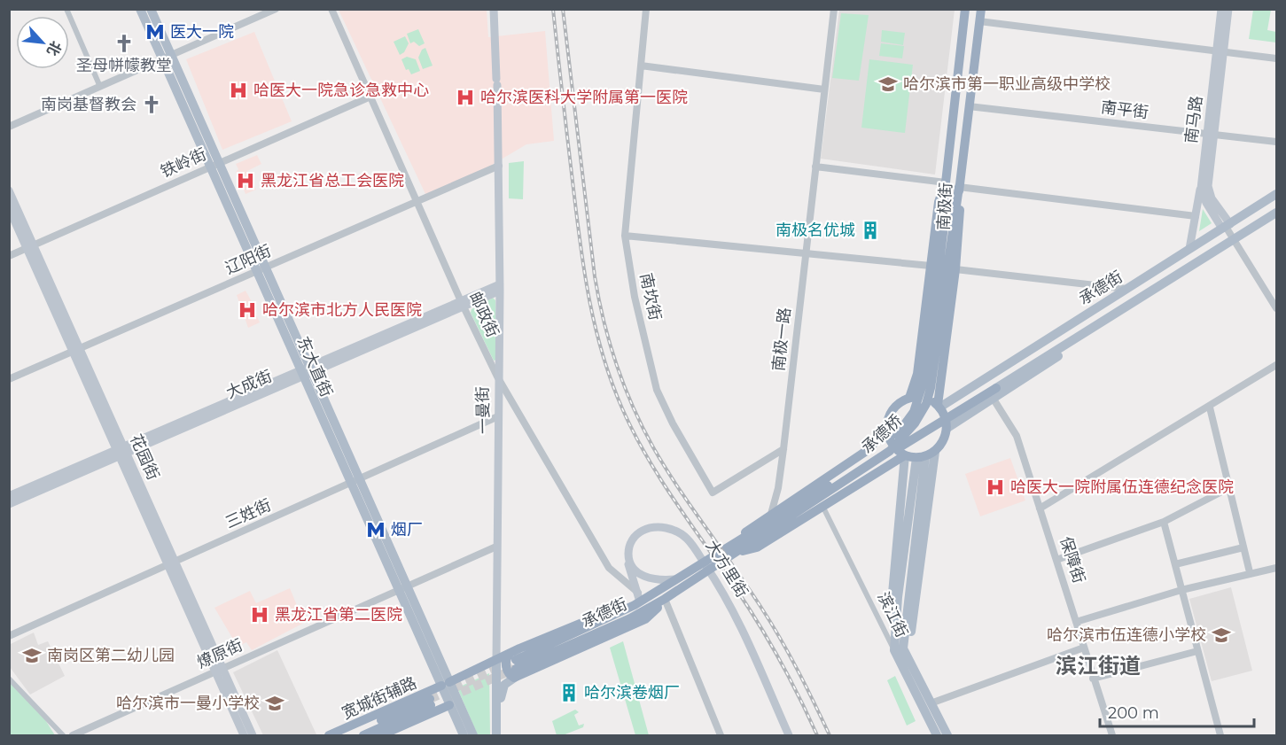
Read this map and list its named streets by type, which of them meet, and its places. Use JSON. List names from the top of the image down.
{
  "streets": {
    "highway": [
      "南极街",
      "承德街",
      "承德桥",
      "宽城街辅路"
    ],
    "main road": [
      "南马路",
      "东大直街",
      "大成街",
      "一曼街",
      "花园街",
      "大方里街",
      "滨江街"
    ],
    "street": [
      "南平街",
      "铁岭街",
      "辽阳街",
      "南坎街",
      "邮政街",
      "南极一路",
      "三姓街",
      "保障街",
      "燎原街"
    ]
  },
  "crossings": [
    ["南平街", "南马路"],
    ["南平街", "南极街"],
    ["南马路", "承德街"],
    ["铁岭街", "邮政街"],
    ["铁岭街", "东大直街"],
    ["铁岭街", "花园街"],
    ["南极街", "承德街"],
    ["辽阳街", "邮政街"],
    ["辽阳街", "东大直街"],
    ["辽阳街", "一曼街"],
    ["辽阳街", "花园街"],
    ["承德街", "承德桥"],
    ["承德街", "大方里街"],
    ["承德街", "宽城街辅路"],
    ["南坎街", "南极一路"],
    ["邮政街", "大成街"],
    ["邮政街", "一曼街"],
    ["邮政街", "大方里街"],
    ["东大直街", "大成街"],
    ["东大直街", "三姓街"],
    ["东大直街", "燎原街"],
    ["东大直街", "宽城街辅路"],
    ["大成街", "一曼街"],
    ["大成街", "花园街"],
    ["一曼街", "三姓街"],
    ["一曼街", "燎原街"],
    ["一曼街", "宽城街辅路"],
    ["花园街", "三姓街"],
    ["花园街", "燎原街"]
  ],
  "districts": ["滨江街道"],
  "places": {
    "metro station": ["医大一院", "烟厂"],
    "church": ["圣母帡幪教堂", "南岗基督教会"],
    "school or university": [
      "哈尔滨市第一职业高级中学校",
      "哈尔滨市伍连德小学校",
      "南岗区第二幼儿园",
      "哈尔滨市一曼小学校"
    ],
    "hospital": [
      "哈医大一院急诊急救中心",
      "哈尔滨医科大学附属第一医院",
      "黑龙江省总工会医院",
      "哈尔滨市北方人民医院",
      "哈医大一院附属伍连德纪念医院",
      "黑龙江省第二医院"
    ],
    "building": ["南极名优城", "哈尔滨卷烟厂"]
  },
  "scale_bar": "200 m",
  "north": "bottom right"
}
